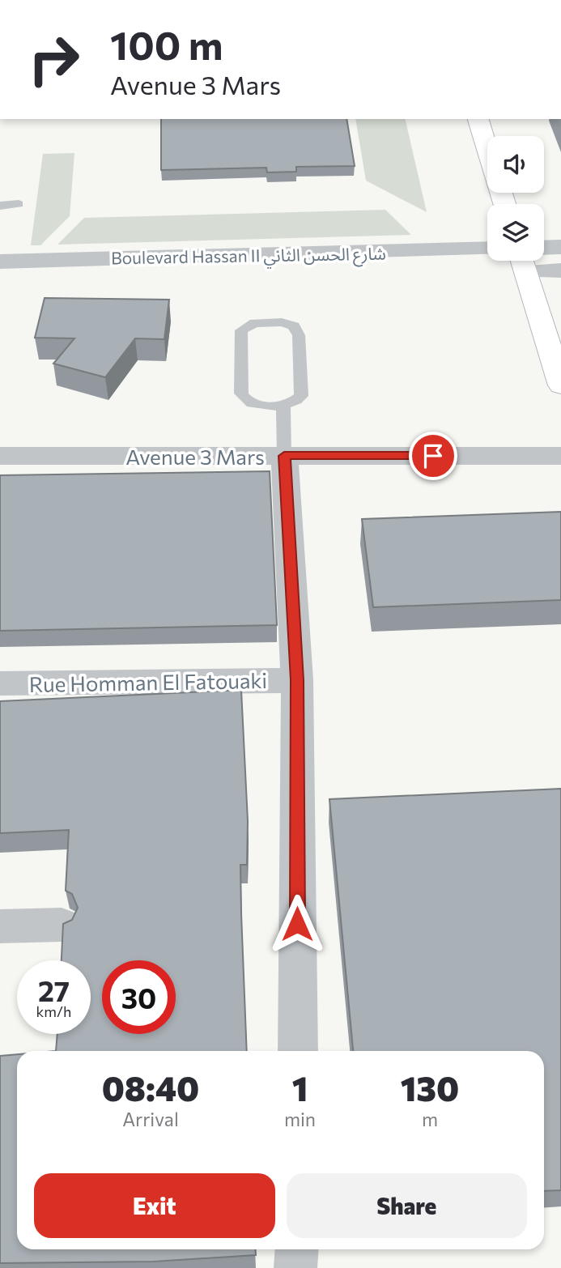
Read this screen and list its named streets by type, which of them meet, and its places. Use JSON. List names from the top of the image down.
{
  "streets": {
    "street": ["Boulevard Hassan II شارع الحسن الثاني", "Avenue 3 Mars", "Rue Homman El Fatouaki"]
  },
  "page": {
    "turn": ["100 m", "Avenue 3 Mars"],
    "speed": "27 km/h",
    "limit": "30",
    "eta": [
      "08:40",
      "Arrival",
      "1",
      "min",
      "130",
      "m"
    ],
    "buttons": ["Exit", "Share"]
  }
}
